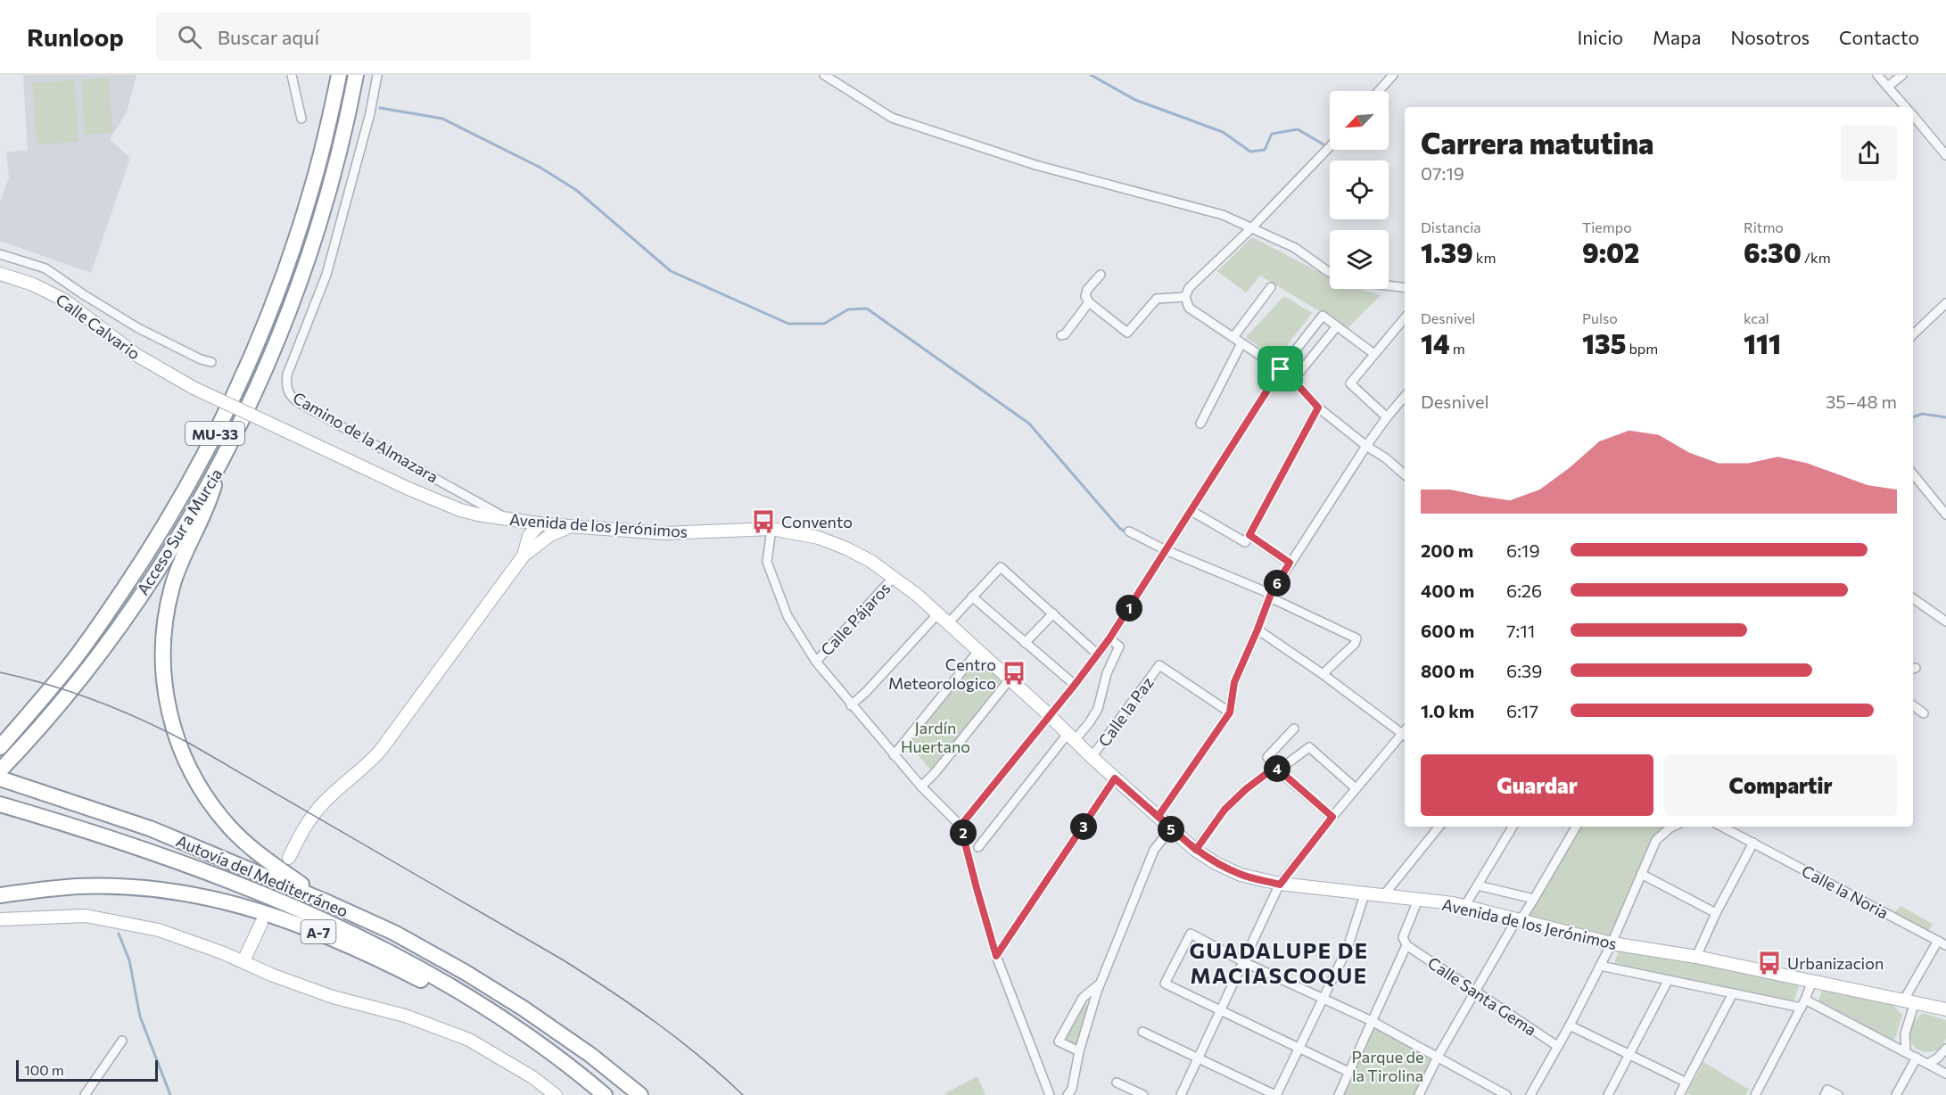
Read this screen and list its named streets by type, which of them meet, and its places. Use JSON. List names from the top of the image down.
{
  "streets": {
    "highway": [
      "MU-33",
      "Acceso Sur a Murcia",
      "Autovía del Mediterráneo",
      "A-7"
    ],
    "main road": ["Calle Calvario", "Avenida de los Jerónimos"],
    "street": [
      "Camino de la Almazara",
      "Calle Pájaros",
      "Calle la Paz",
      "Calle la Noria",
      "Calle Santa Gema"
    ]
  },
  "crossings": [
    ["Calle Calvario", "Avenida de los Jerónimos"],
    ["Camino de la Almazara", "Avenida de los Jerónimos"],
    ["Avenida de los Jerónimos", "Calle Pájaros"],
    ["Avenida de los Jerónimos", "Calle la Paz"]
  ],
  "districts": ["GUADALUPE DE MACIASCOQUE"],
  "parks": ["Jardín Huertano", "Parque de la Tirolina"],
  "places": {
    "bus stop": ["Convento", "Centro Meteorologico", "Urbanizacion"]
  },
  "scale_bar": "100 m",
  "north": "bottom left",
  "page": {
    "header": "Runloop",
    "search": "Buscar aquí",
    "nav": [
      "Inicio",
      "Mapa",
      "Nosotros",
      "Contacto"
    ],
    "heading": ["Carrera matutina", "07:19"],
    "stats": [
      ["Distancia", "1.39 km"],
      ["Tiempo", "9:02"],
      ["Ritmo", "6:30 /km"],
      ["Desnivel", "14 m"],
      ["Pulso", "135 bpm"],
      ["kcal", "111"]
    ],
    "chart": ["Desnivel", "35–48 m"],
    "list": [
      {
        "name": "200 m",
        "note": "6:19"
      },
      {
        "name": "400 m",
        "note": "6:26"
      },
      {
        "name": "600 m",
        "note": "7:11"
      },
      {
        "name": "800 m",
        "note": "6:39"
      },
      {
        "name": "1.0 km",
        "note": "6:17"
      }
    ],
    "pins": [
      "6",
      "1",
      "4",
      "3",
      "5",
      "2"
    ],
    "buttons": ["Guardar", "Compartir"],
    "scale": "100 m"
  }
}
